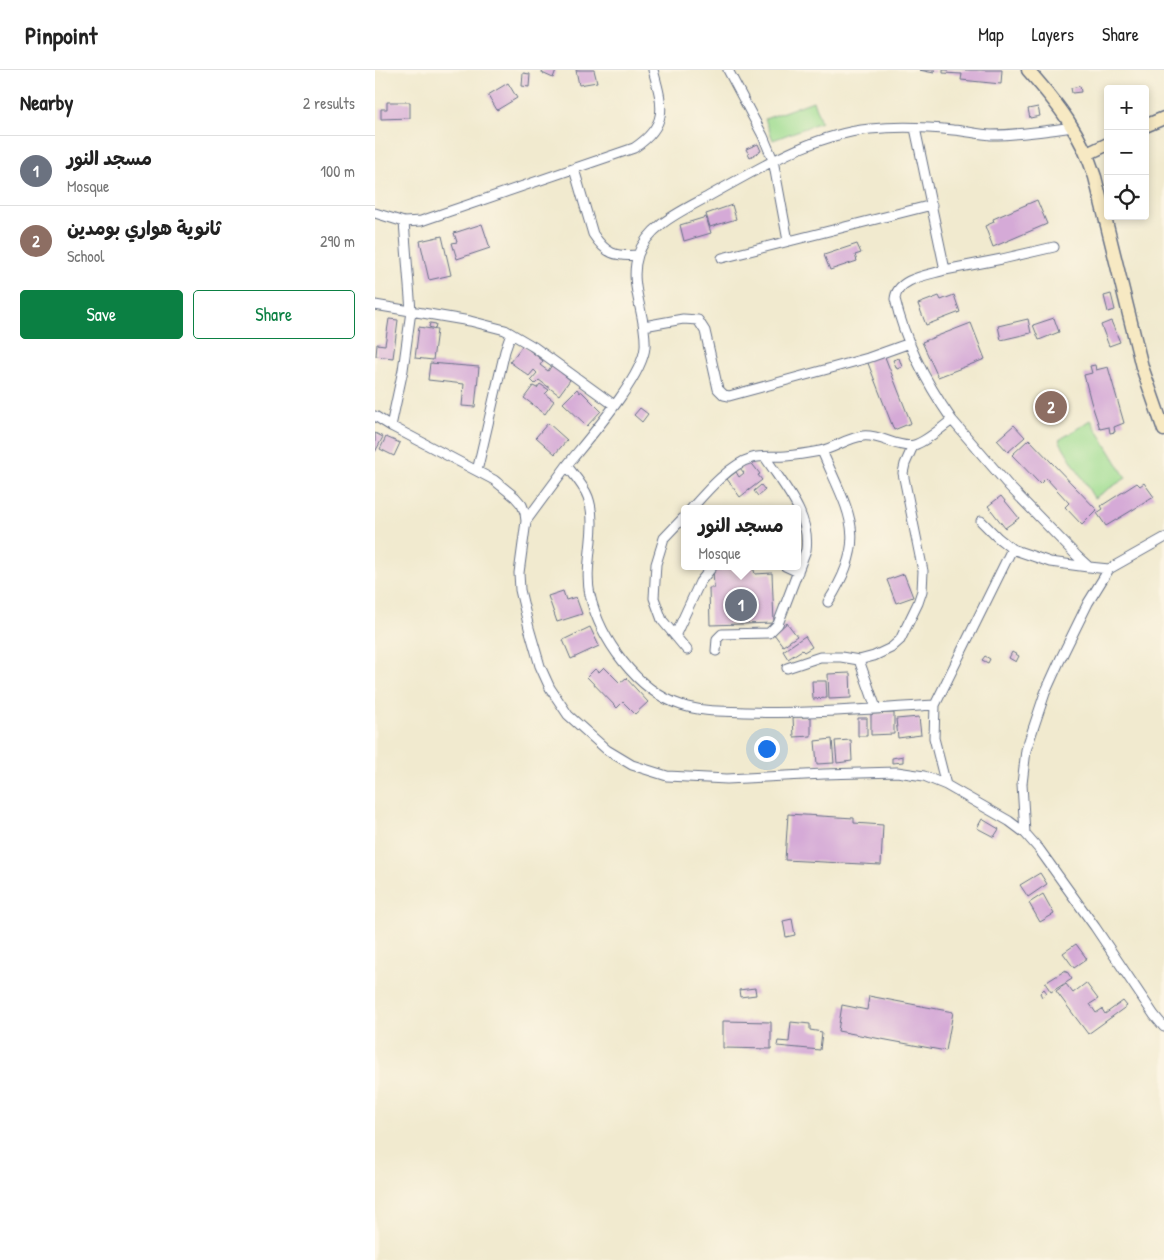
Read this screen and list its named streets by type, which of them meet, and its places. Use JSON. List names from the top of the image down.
{
  "page": {
    "header": "Pinpoint",
    "nav": ["Map", "Layers", "Share"],
    "heading": ["Nearby", "2 results"],
    "map_buttons": ["+", "−"],
    "list": [
      {
        "mark": "1",
        "name": "مسجد النور",
        "note": "Mosque",
        "value": "100 m"
      },
      {
        "mark": "2",
        "name": "ثانوية هواري بومدين",
        "note": "School",
        "value": "290 m"
      }
    ],
    "buttons": ["Save", "Share"],
    "pins": ["2", "1"],
    "popup": ["مسجد النور", "Mosque"]
  }
}
